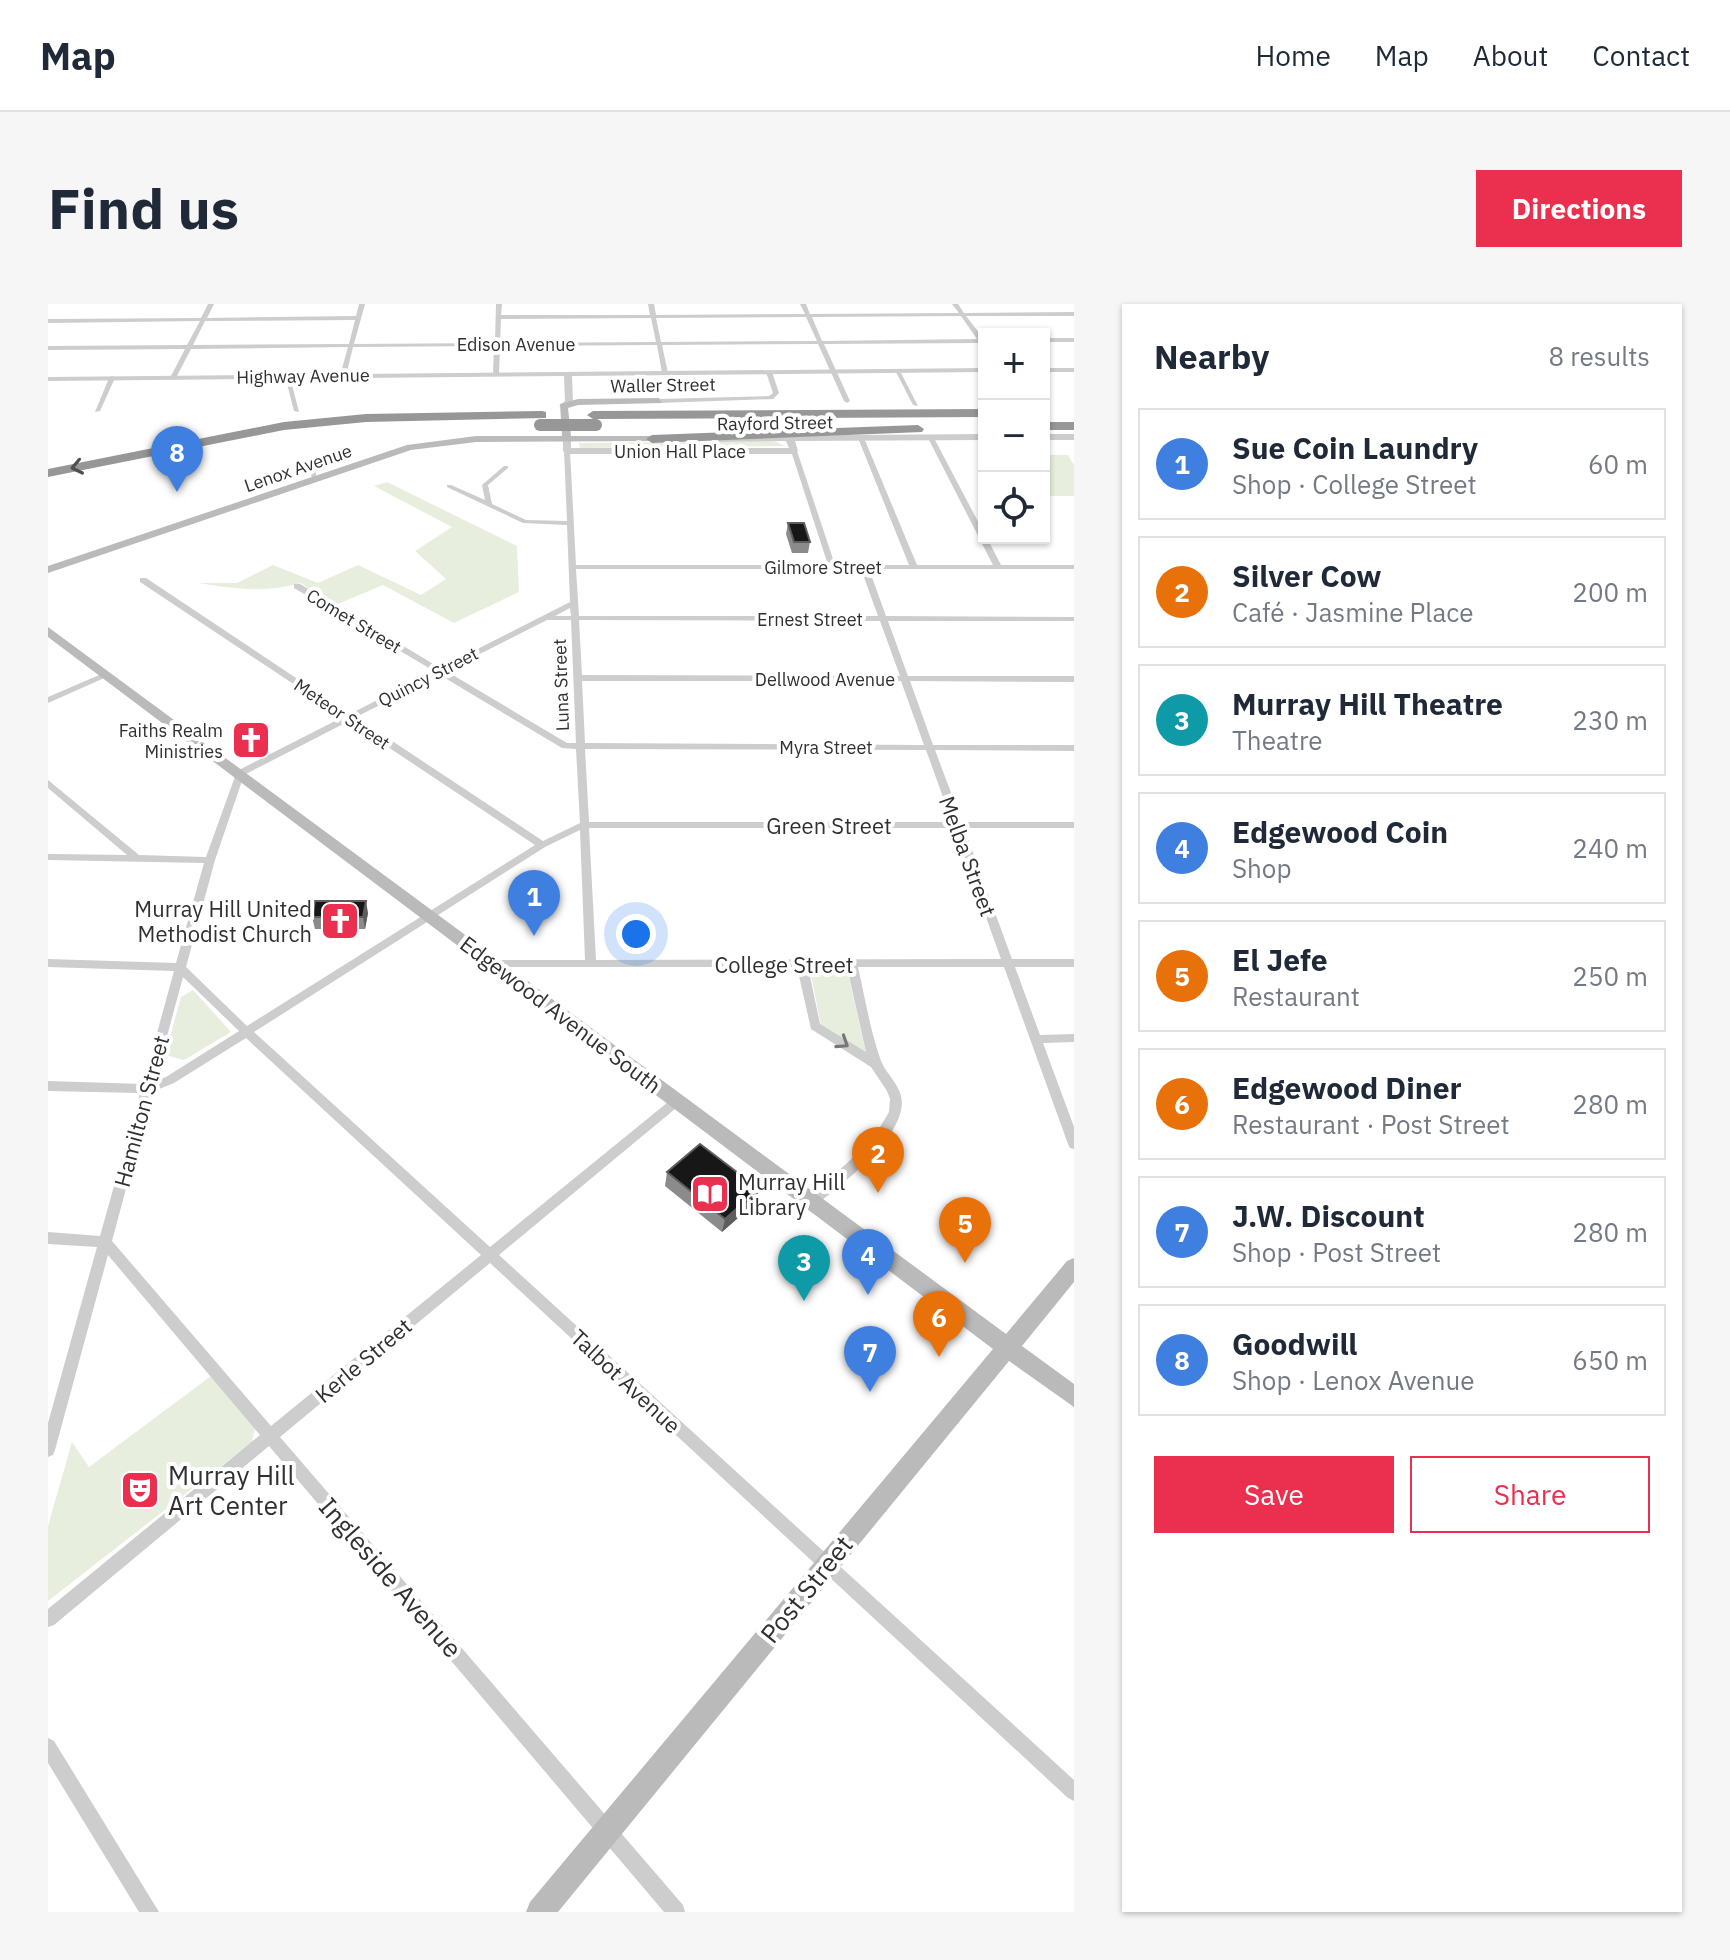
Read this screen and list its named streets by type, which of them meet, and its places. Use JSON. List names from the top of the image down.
{
  "streets": {
    "main road": [
      "Waller Street",
      "Rayford Street",
      "Lenox Avenue",
      "Luna Street",
      "Edgewood Avenue South",
      "Post Street"
    ],
    "street": [
      "Edison Avenue",
      "Highway Avenue",
      "Union Hall Place",
      "Gilmore Street",
      "Ernest Street",
      "Comet Street",
      "Quincy Street",
      "Dellwood Avenue",
      "Meteor Street",
      "Myra Street",
      "Green Street",
      "Melba Street",
      "College Street",
      "Hamilton Street",
      "Kerle Street",
      "Talbot Avenue",
      "Ingleside Avenue"
    ]
  },
  "crossings": [
    ["Highway Avenue", "Luna Street"],
    ["Waller Street", "Luna Street"],
    ["Rayford Street", "Union Hall Place"],
    ["Rayford Street", "Lenox Avenue"],
    ["Rayford Street", "Luna Street"],
    ["Union Hall Place", "Lenox Avenue"],
    ["Union Hall Place", "Luna Street"],
    ["Lenox Avenue", "Luna Street"],
    ["Gilmore Street", "Luna Street"],
    ["Gilmore Street", "Melba Street"],
    ["Ernest Street", "Quincy Street"],
    ["Ernest Street", "Luna Street"],
    ["Ernest Street", "Melba Street"],
    ["Comet Street", "Quincy Street"],
    ["Comet Street", "Luna Street"],
    ["Comet Street", "Myra Street"],
    ["Quincy Street", "Luna Street"],
    ["Quincy Street", "Meteor Street"],
    ["Quincy Street", "Edgewood Avenue South"],
    ["Quincy Street", "Hamilton Street"],
    ["Dellwood Avenue", "Luna Street"],
    ["Dellwood Avenue", "Melba Street"],
    ["Luna Street", "Myra Street"],
    ["Luna Street", "Green Street"],
    ["Luna Street", "College Street"],
    ["Myra Street", "Melba Street"],
    ["Green Street", "Melba Street"],
    ["Melba Street", "College Street"],
    ["College Street", "Edgewood Avenue South"],
    ["Edgewood Avenue South", "Hamilton Street"],
    ["Edgewood Avenue South", "Kerle Street"],
    ["Edgewood Avenue South", "Post Street"],
    ["Hamilton Street", "Talbot Avenue"],
    ["Hamilton Street", "Ingleside Avenue"],
    ["Kerle Street", "Talbot Avenue"],
    ["Kerle Street", "Ingleside Avenue"],
    ["Talbot Avenue", "Post Street"],
    ["Ingleside Avenue", "Post Street"]
  ],
  "places": {
    "church": ["Faiths Realm Ministries", "Murray Hill United Methodist Church"],
    "library": ["Murray Hill Library"],
    "theatre": ["Murray Hill Art Center"]
  },
  "page": {
    "header": "Map",
    "nav": [
      "Home",
      "Map",
      "About",
      "Contact"
    ],
    "buttons": [
      "Directions",
      ["Save", "Share"]
    ],
    "title": "Find us",
    "heading": ["Nearby", "8 results"],
    "map_buttons": ["+", "−"],
    "list": [
      {
        "mark": "1",
        "name": "Sue Coin Laundry",
        "note": "Shop · College Street",
        "value": "60 m"
      },
      {
        "mark": "2",
        "name": "Silver Cow",
        "note": "Café · Jasmine Place",
        "value": "200 m"
      },
      {
        "mark": "3",
        "name": "Murray Hill Theatre",
        "note": "Theatre",
        "value": "230 m"
      },
      {
        "mark": "4",
        "name": "Edgewood Coin",
        "note": "Shop",
        "value": "240 m"
      },
      {
        "mark": "5",
        "name": "El Jefe",
        "note": "Restaurant",
        "value": "250 m"
      },
      {
        "mark": "6",
        "name": "Edgewood Diner",
        "note": "Restaurant · Post Street",
        "value": "280 m"
      },
      {
        "mark": "7",
        "name": "J.W. Discount",
        "note": "Shop · Post Street",
        "value": "280 m"
      },
      {
        "mark": "8",
        "name": "Goodwill",
        "note": "Shop · Lenox Avenue",
        "value": "650 m"
      }
    ],
    "pins": [
      "8",
      "1",
      "2",
      "5",
      "4",
      "3",
      "6",
      "7"
    ]
  }
}
